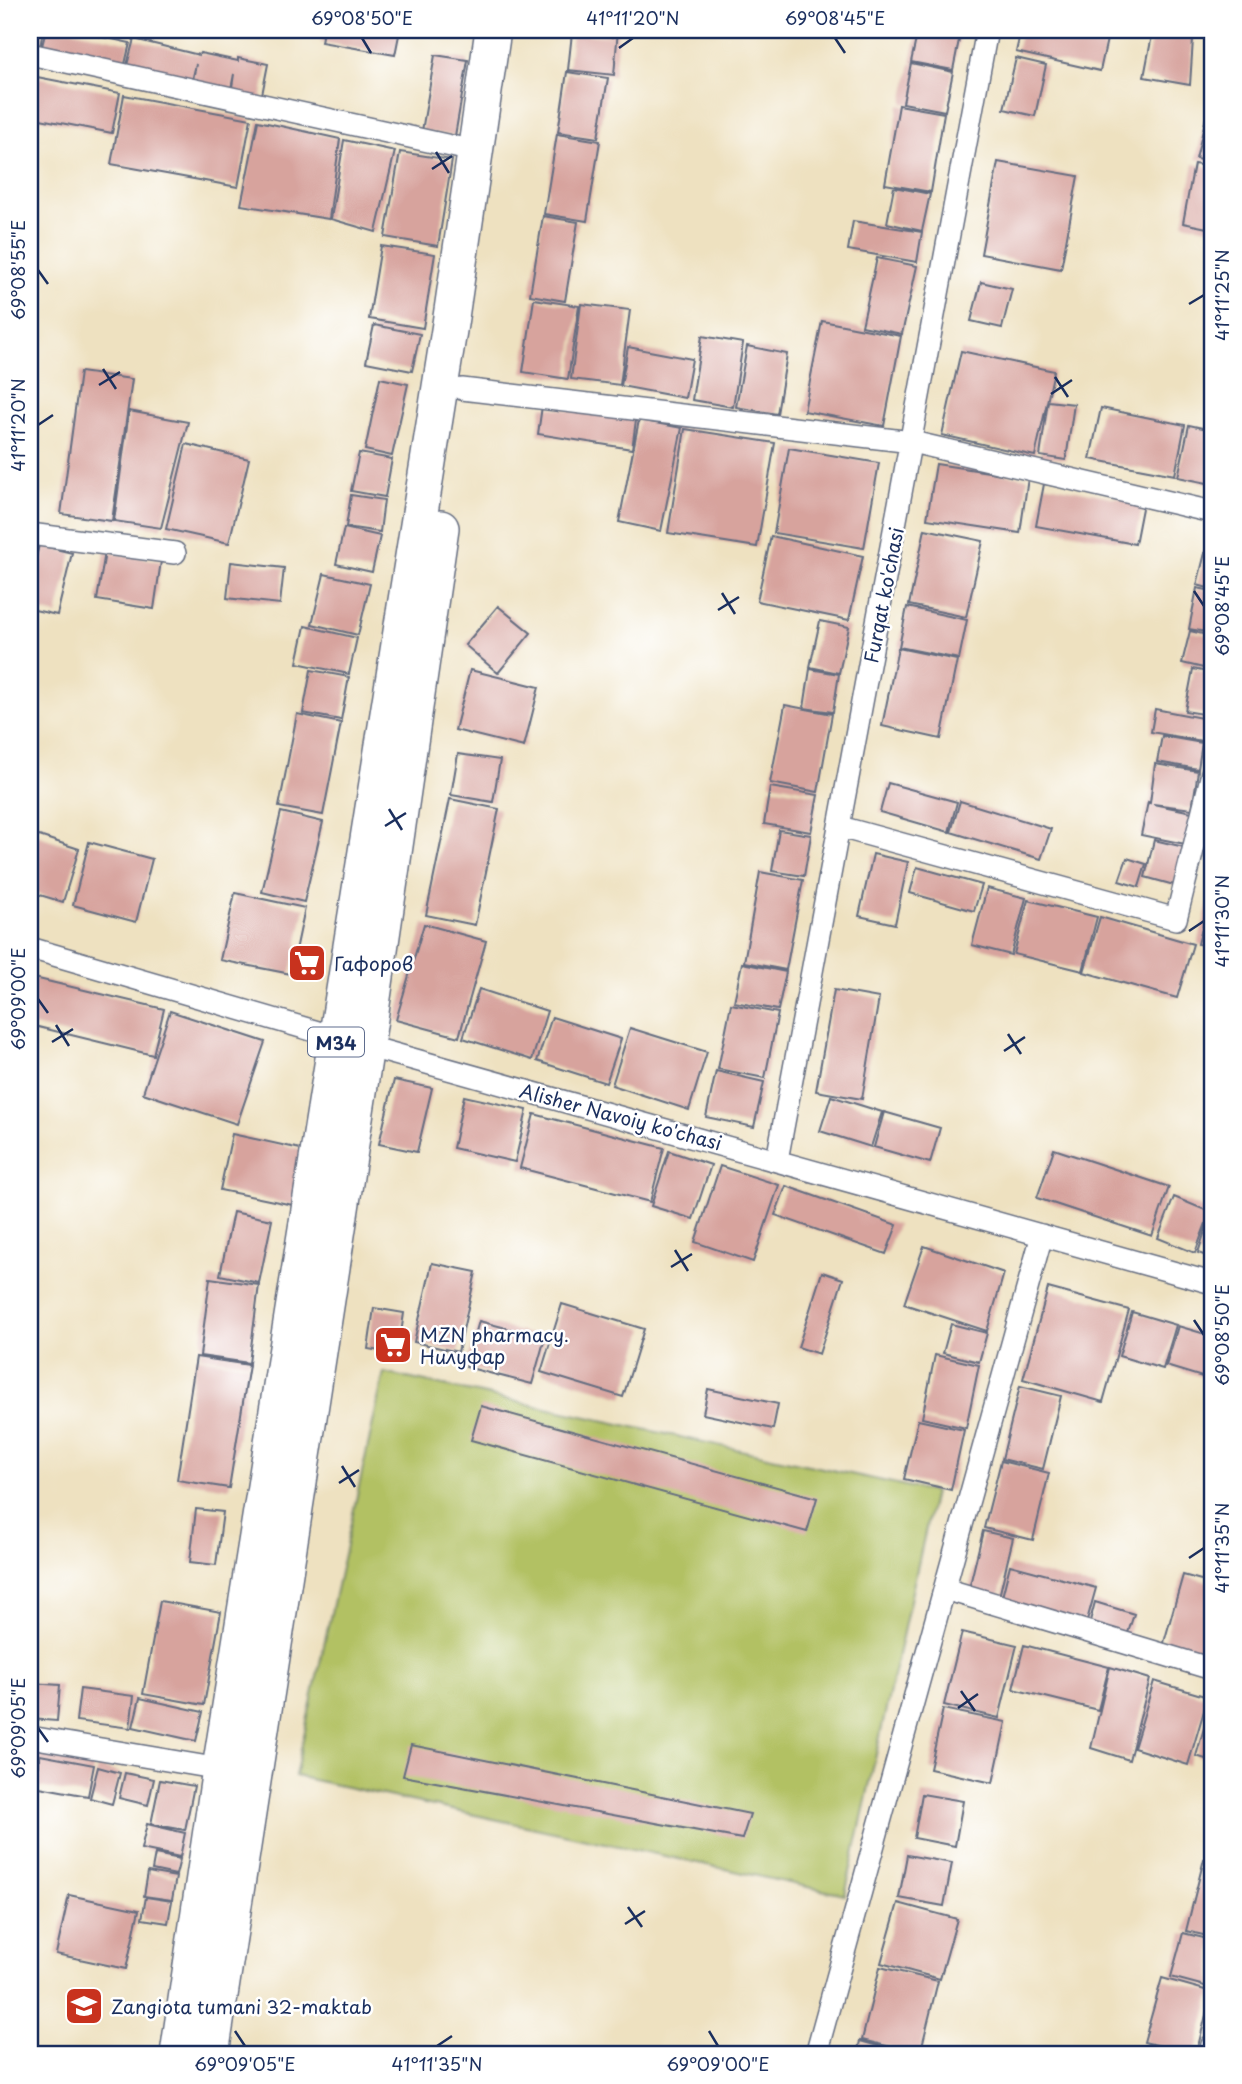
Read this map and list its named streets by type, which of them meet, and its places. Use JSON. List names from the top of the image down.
{
  "streets": {
    "main road": ["M34"],
    "street": ["Furqat ko'chasi", "Alisher Navoiy ko'chasi"]
  },
  "crossings": [
    ["Furqat ko'chasi", "Alisher Navoiy ko'chasi"],
    ["M34", "Alisher Navoiy ko'chasi"]
  ],
  "places": {
    "supermarket": ["Гафоров", "MZN pharmacy. Нилуфар"],
    "school or university": ["Zangiota tumani 32-maktab"]
  },
  "coordinates": [
    "69°08'50\"E",
    "41°11'20\"N",
    "69°08'45\"E",
    "69°08'55\"E",
    "41°11'25\"N",
    "41°11'30\"N",
    "69°09'00\"E",
    "41°11'35\"N",
    "69°09'05\"E"
  ]
}
